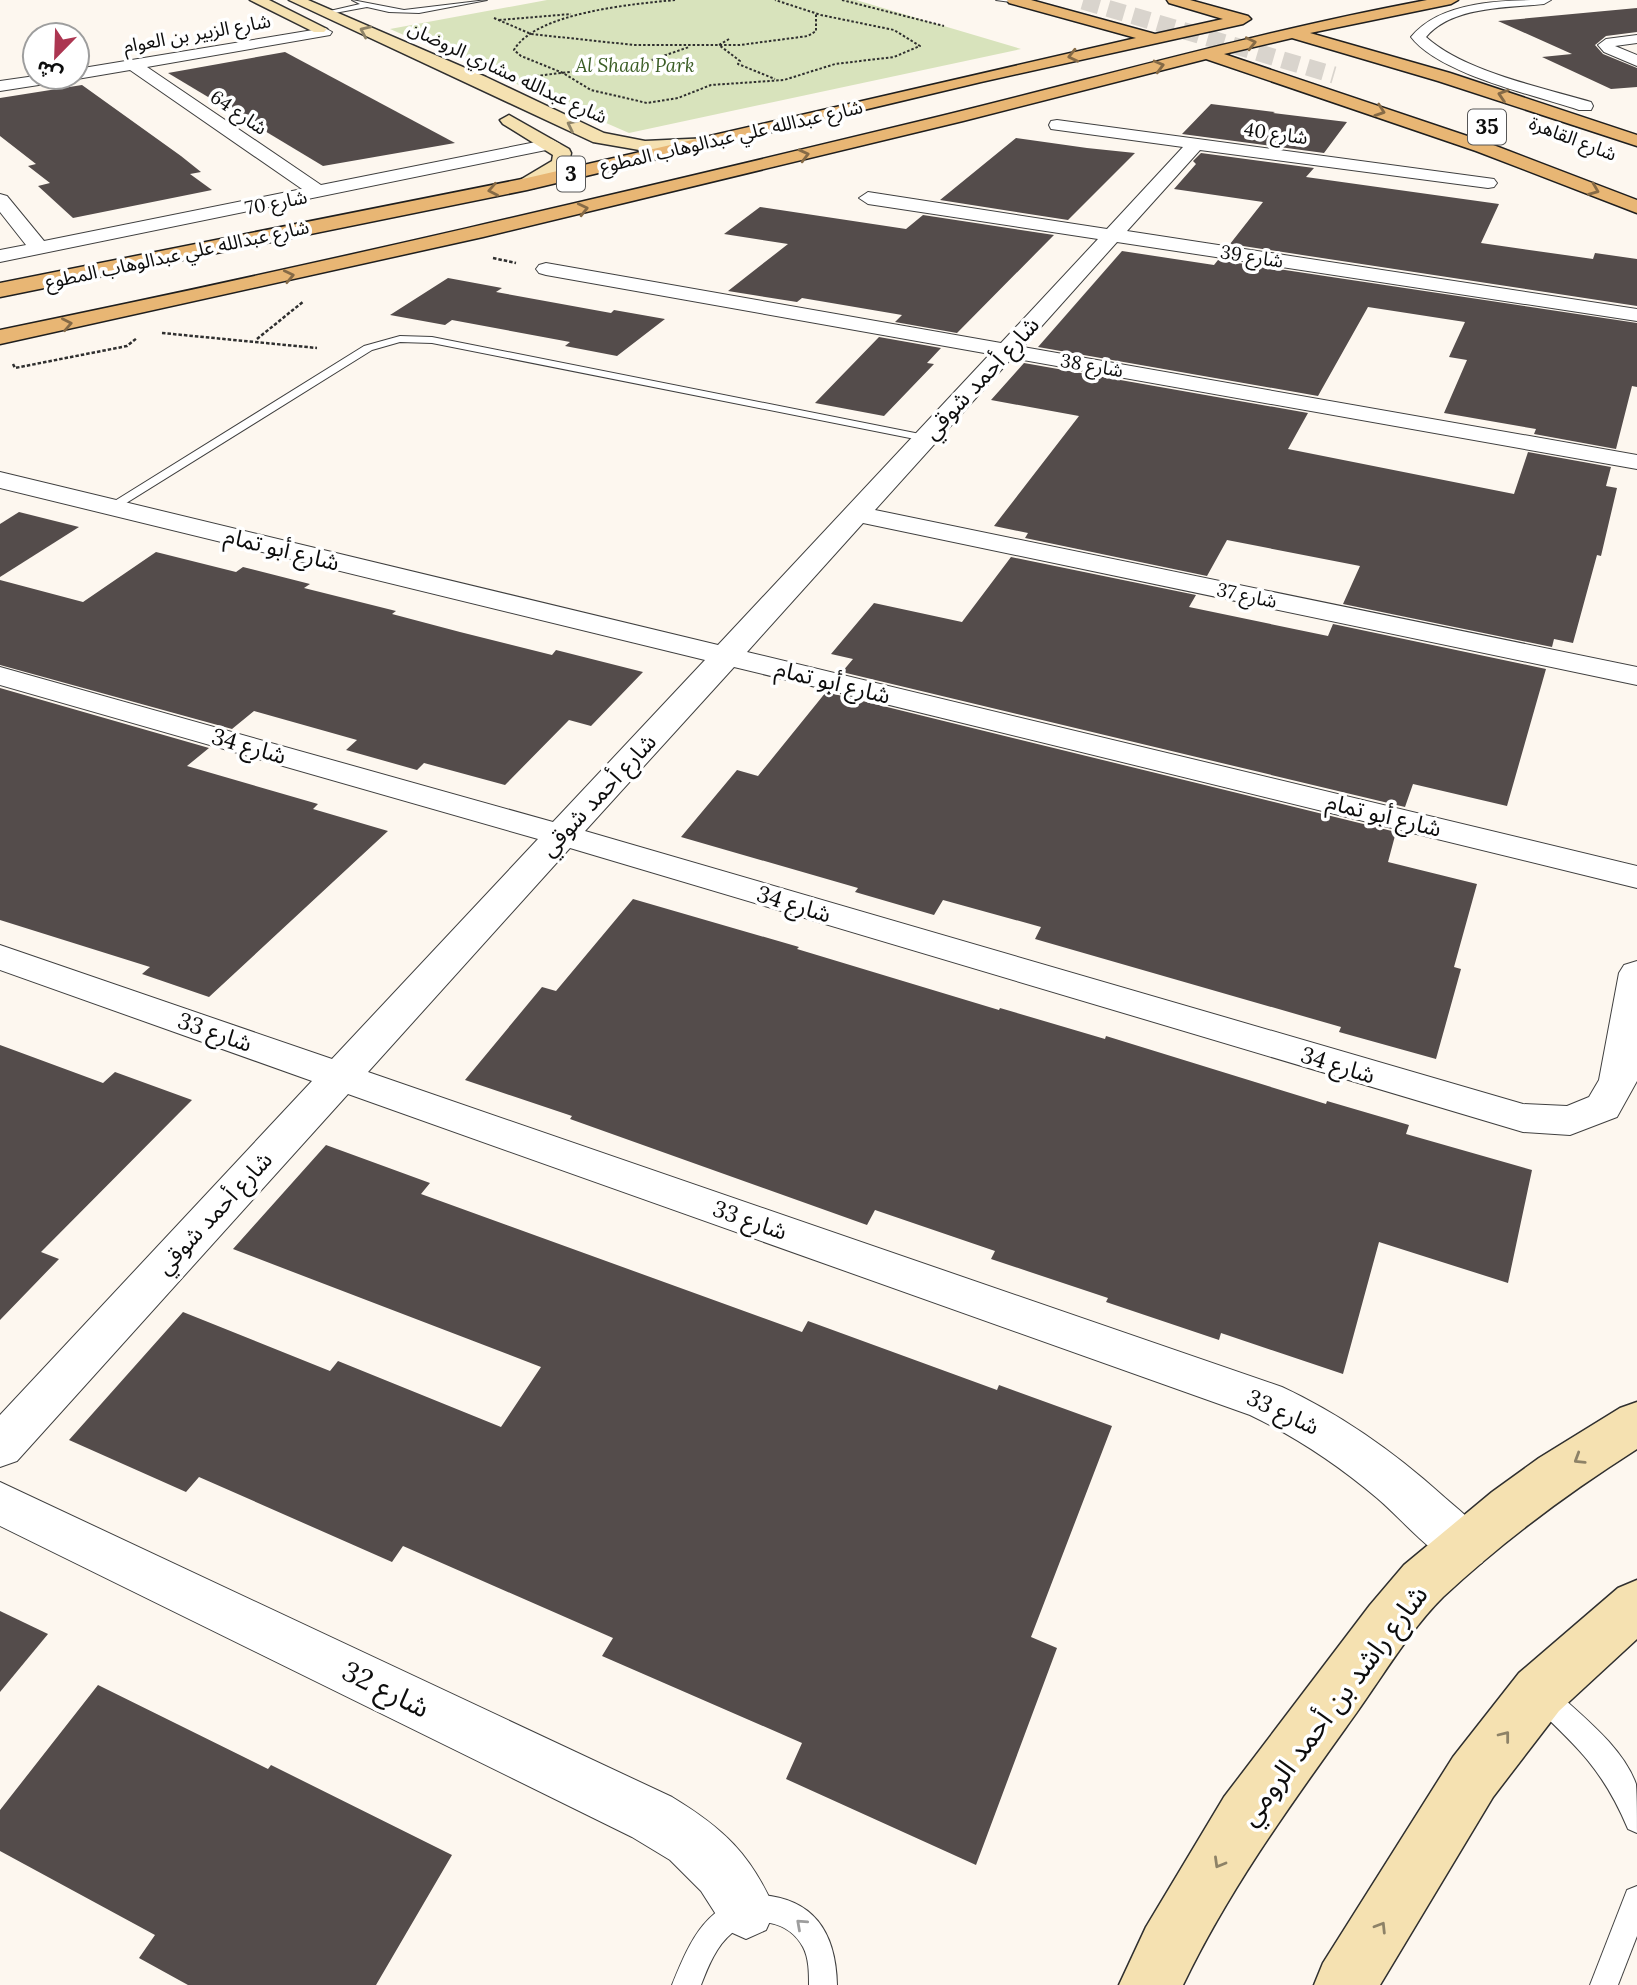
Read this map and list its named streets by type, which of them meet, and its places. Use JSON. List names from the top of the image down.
{
  "streets": {
    "main road": [
      "35",
      "شارع عبدالله علي عبدالوهاب المطوع",
      "شارع القاهرة",
      "3"
    ],
    "street": [
      "شارع الزبير بن العوام",
      "شارع عبدالله مشاري الروضان",
      "شارع 64",
      "شارع 40",
      "شارع 70",
      "شارع 39",
      "شارع 38",
      "شارع أحمد شوقي",
      "شارع أبو تمام",
      "شارع 37",
      "شارع 34",
      "شارع 33",
      "شارع 32",
      "شارع راشد بن أحمد الرومي"
    ]
  },
  "crossings": [
    ["شارع الزبير بن العوام", "شارع 64"],
    ["شارع عبدالله مشاري الروضان", "شارع عبدالله علي عبدالوهاب المطوع"],
    ["شارع عبدالله مشاري الروضان", "شارع 70"],
    ["شارع 64", "شارع 70"],
    ["شارع 40", "شارع أحمد شوقي"],
    ["شارع عبدالله علي عبدالوهاب المطوع", "3"],
    ["شارع 39", "شارع أحمد شوقي"],
    ["شارع 38", "شارع أحمد شوقي"],
    ["شارع أحمد شوقي", "شارع أبو تمام"],
    ["شارع أحمد شوقي", "شارع 37"],
    ["شارع أحمد شوقي", "شارع 34"],
    ["شارع أحمد شوقي", "شارع 33"],
    ["شارع 33", "شارع راشد بن أحمد الرومي"]
  ],
  "one_way": ["شارع عبدالله مشاري الروضان"],
  "parks": ["Al Shaab Park"],
  "north": "bottom left"
}
